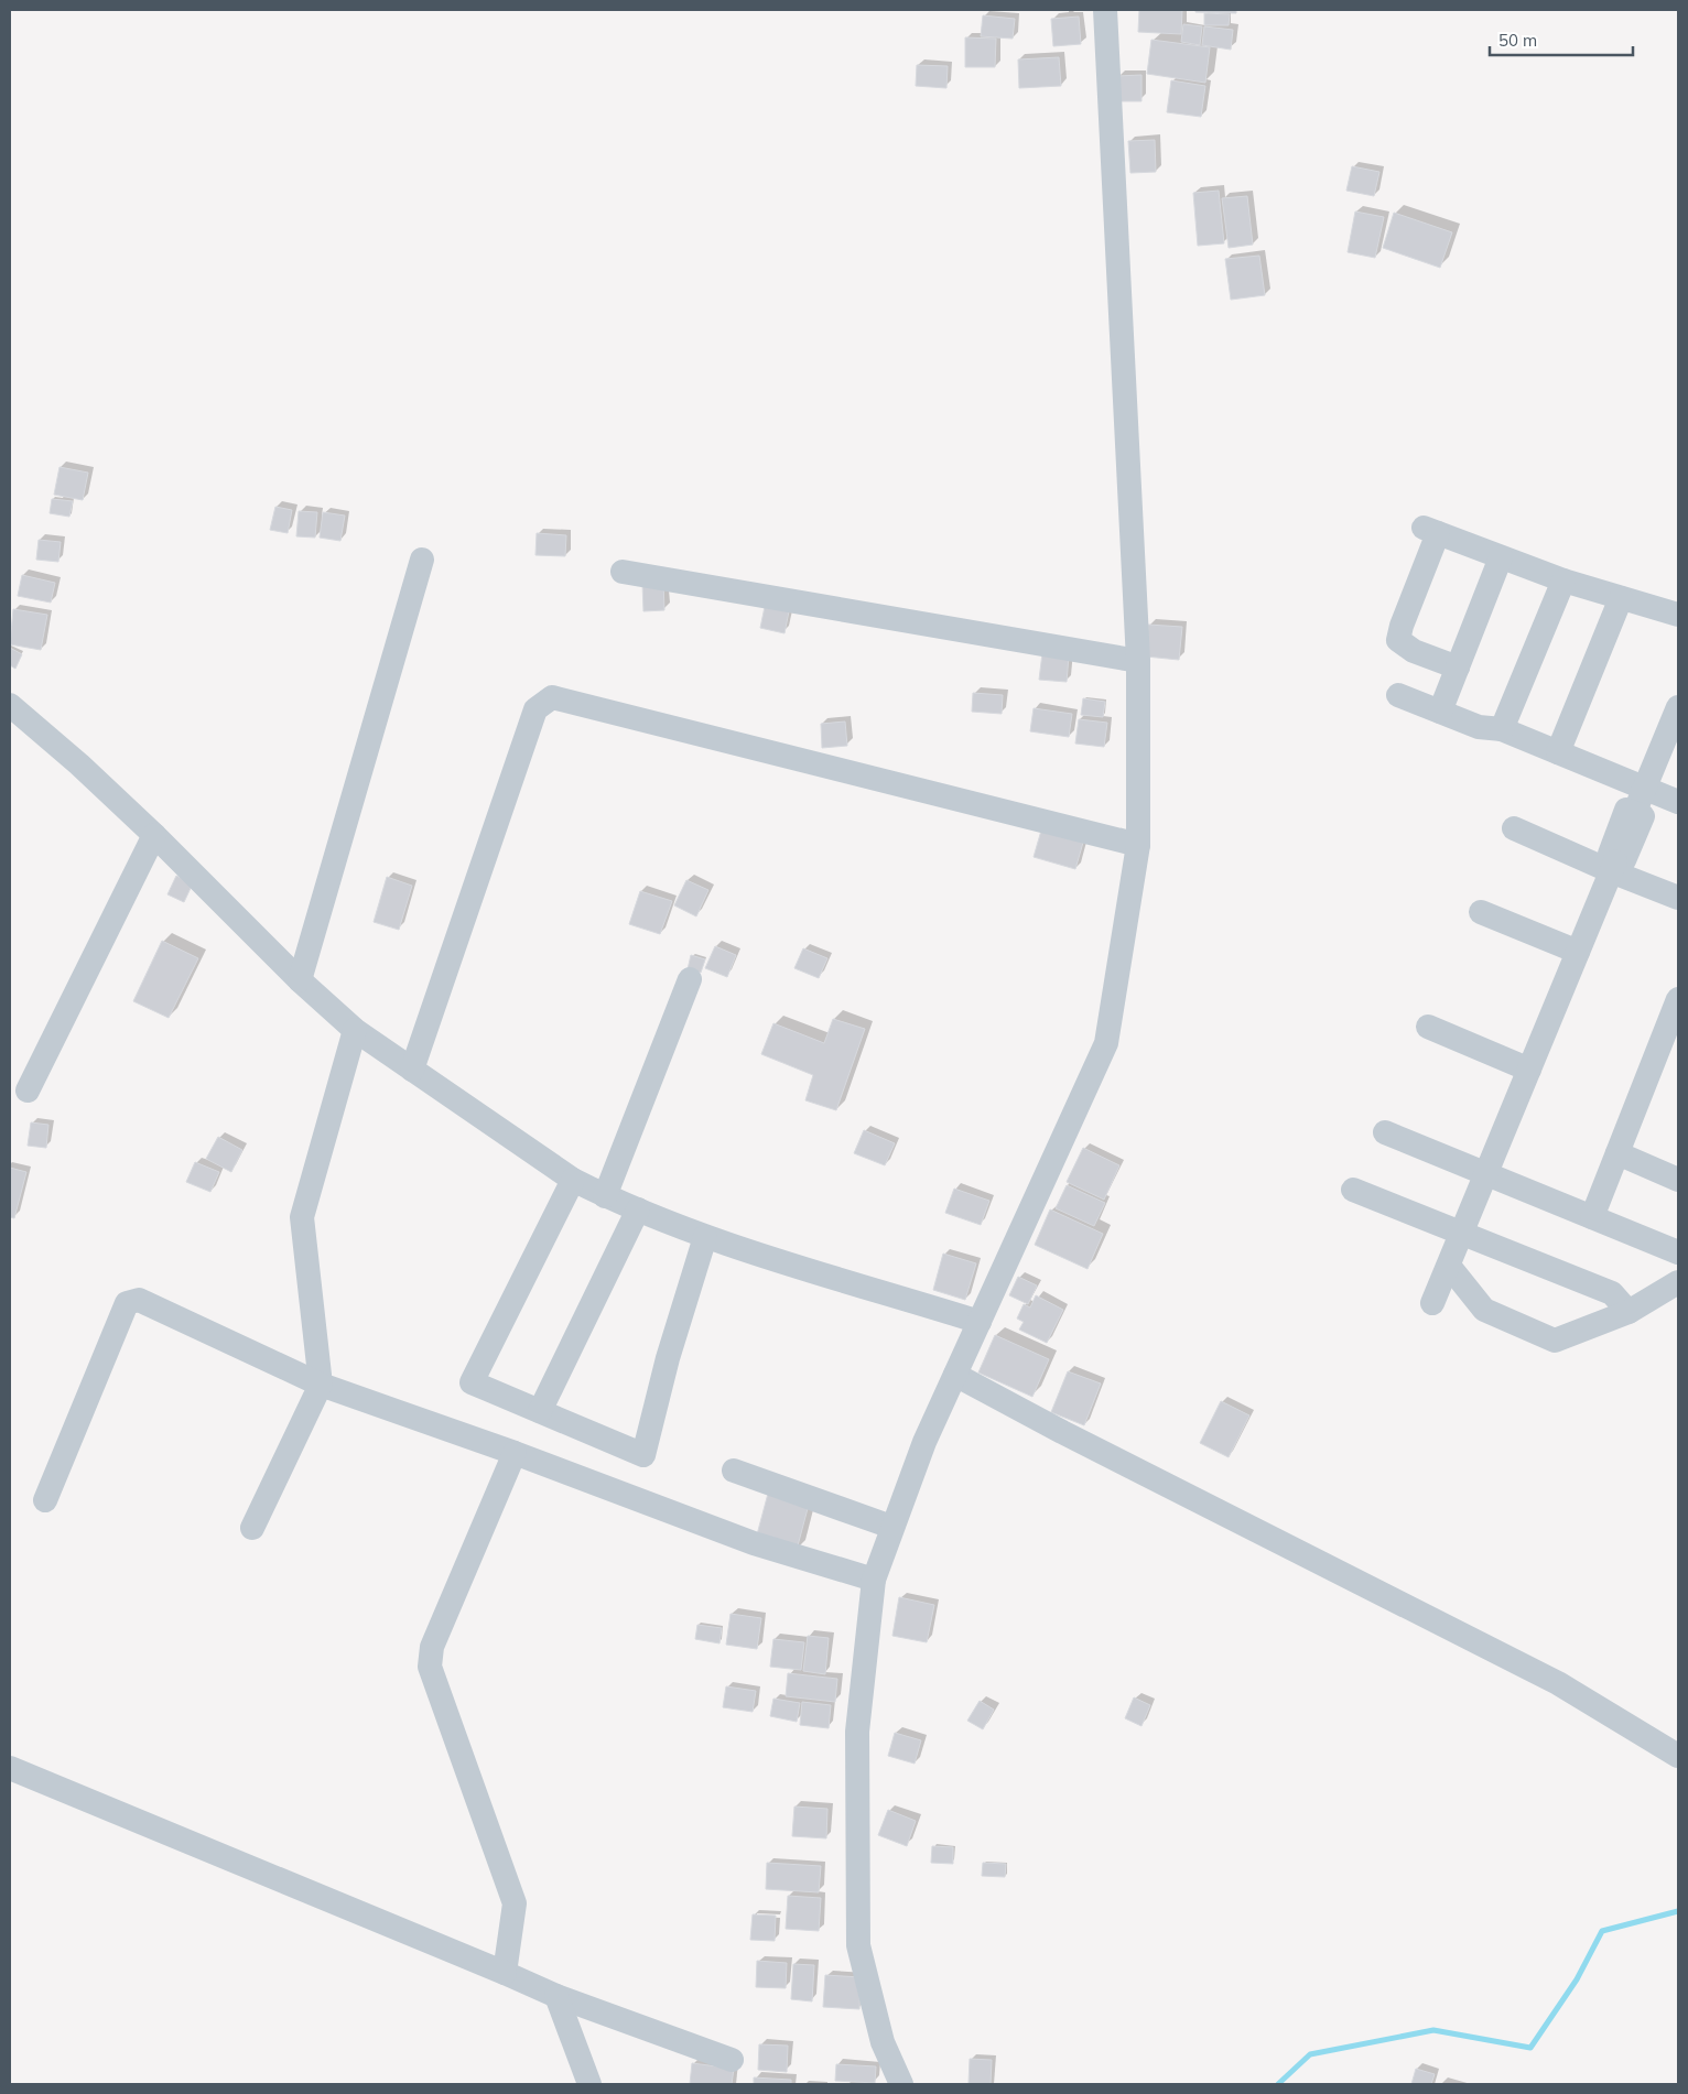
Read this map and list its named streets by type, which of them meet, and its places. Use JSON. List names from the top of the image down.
{
  "scale_bar": "50 m"
}
